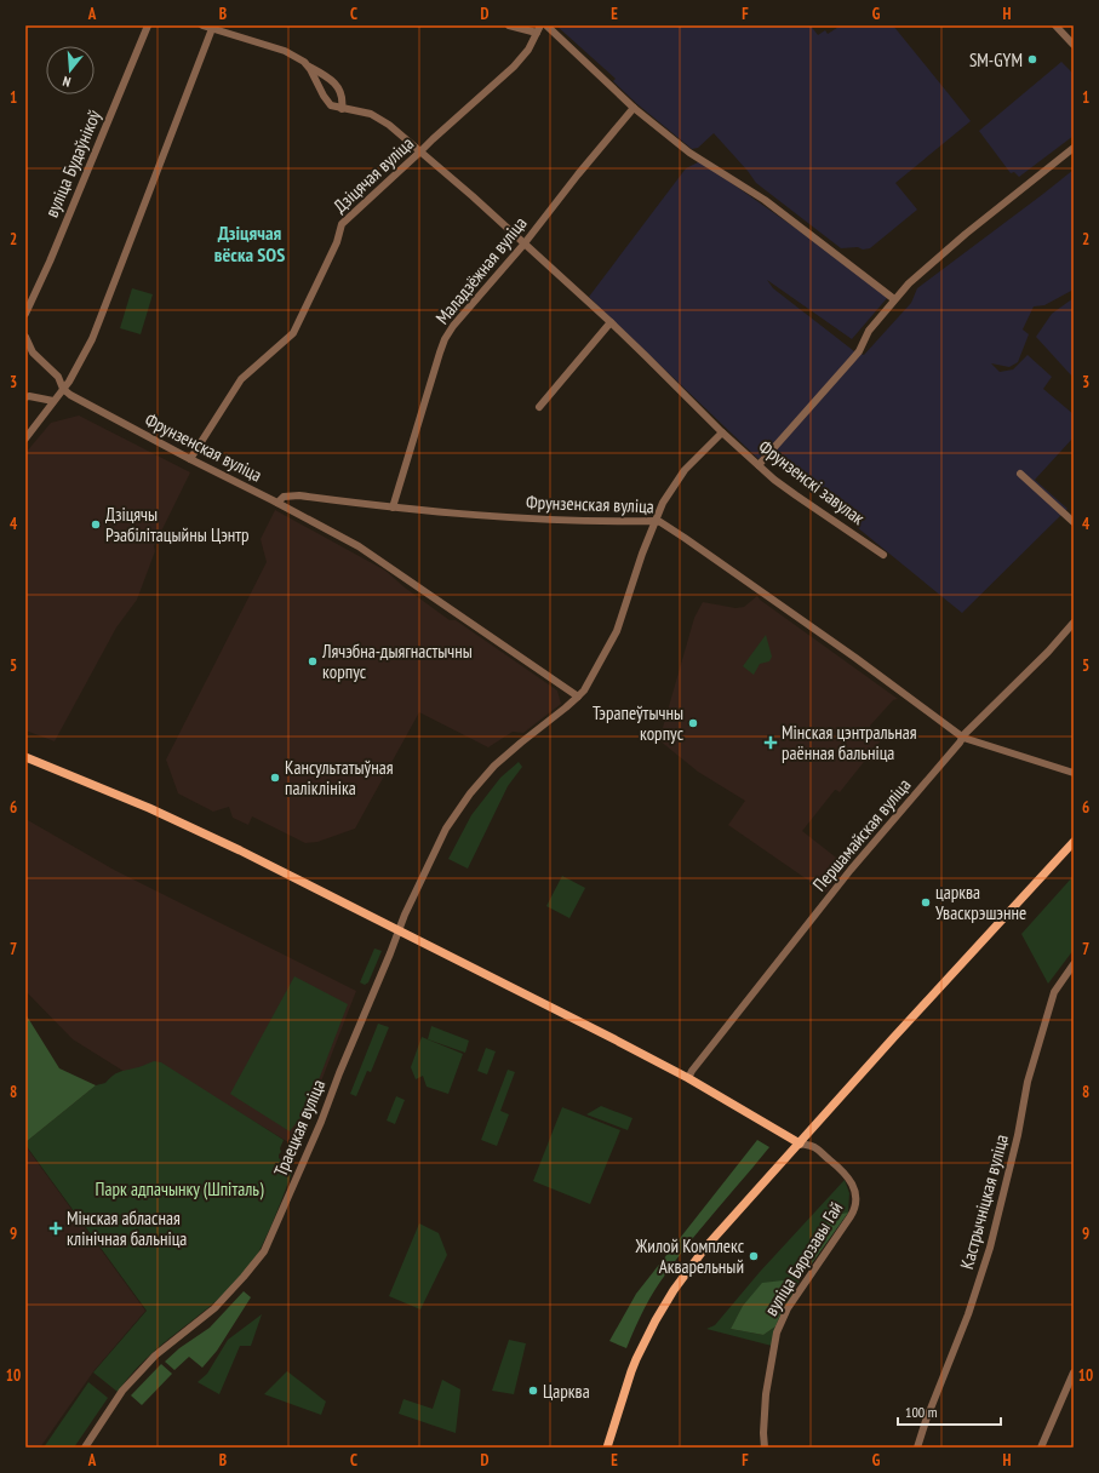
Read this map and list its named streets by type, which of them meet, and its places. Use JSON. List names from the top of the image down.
{
  "streets": {
    "street": [
      "вуліца Будаўнікоў",
      "Дзіцячая вуліца",
      "Маладзёжная вуліца",
      "Фрунзенская вуліца",
      "Фрунзенскі завулак",
      "Першамайская вуліца",
      "Траецкая вуліца",
      "Кастрычніцкая вуліца",
      "вуліца Бярозавы Гай"
    ]
  },
  "crossings": [
    ["Дзіцячая вуліца", "Фрунзенская вуліца"],
    ["Дзіцячая вуліца", "Фрунзенскі завулак"],
    ["Маладзёжная вуліца", "Фрунзенская вуліца"],
    ["Маладзёжная вуліца", "Фрунзенскі завулак"],
    ["Фрунзенская вуліца", "Першамайская вуліца"]
  ],
  "districts": ["Дзіцячая вёска SOS"],
  "parks": ["Парк адпачынку (Шпіталь)"],
  "places": {
    "other": [
      "SM-GYM",
      "Дзіцячы Рэабілітацыйны Цэнтр",
      "Лячэбна-дыягнастычны корпус",
      "Тэрапеўтычны корпус",
      "Кансультатыўная паліклініка",
      "царква Уваскрэшэнне",
      "Жилой Комплекс Акварельный",
      "Царква"
    ],
    "health": ["Мінская цэнтральная раённая бальніца", "Мінская абласная клінічная бальніца"]
  },
  "scale_bar": "100 m",
  "north": "bottom",
  "grid": {
    "columns": [
      "A",
      "B",
      "C",
      "D",
      "E",
      "F",
      "G",
      "H"
    ],
    "rows": [
      "1",
      "2",
      "3",
      "4",
      "5",
      "6",
      "7",
      "8",
      "9",
      "10"
    ]
  }
}
